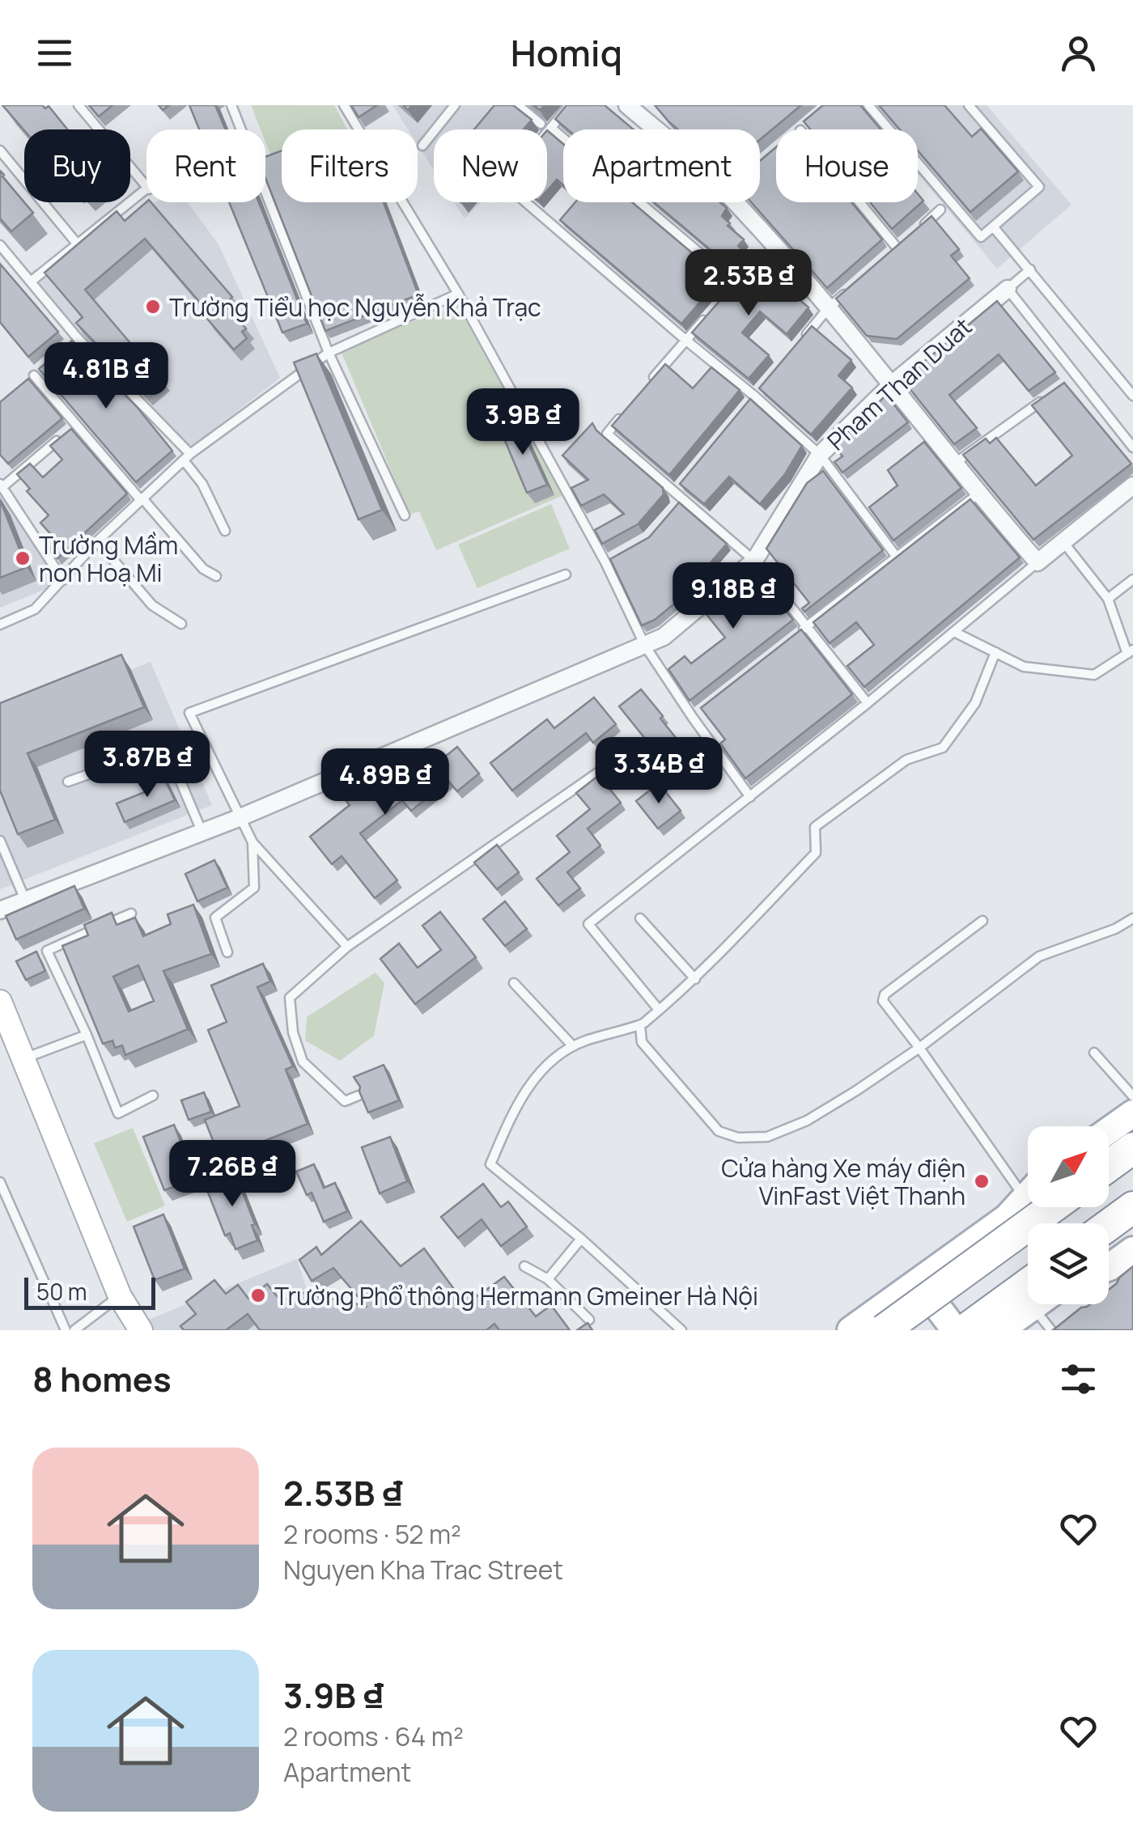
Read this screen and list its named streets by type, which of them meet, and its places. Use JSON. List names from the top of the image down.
{
  "streets": {
    "street": ["Pham Than Duat"]
  },
  "places": [
    "Trường Tiểu học Nguyễn Khả Trạc",
    "Trường Mầm non Hoạ Mi",
    "Cửa hàng Xe máy điện VinFast Việt Thanh",
    "Trường Phổ thông Hermann Gmeiner Hà Nội"
  ],
  "scale_bar": "50 m",
  "north": "top right",
  "page": {
    "header": "Homiq",
    "chip": [
      "Buy",
      "Rent",
      "Filters",
      "New",
      "Apartment",
      "House"
    ],
    "price": [
      "2.53B ₫",
      "4.81B ₫",
      "3.9B ₫",
      "9.18B ₫",
      "3.87B ₫",
      "3.34B ₫",
      "4.89B ₫",
      "7.26B ₫"
    ],
    "scale": "50 m",
    "heading": "8 homes",
    "list": [
      {
        "name": "2.53B ₫",
        "note": "2 rooms · 52 m² · Nguyen Kha Trac Street"
      },
      {
        "name": "3.9B ₫",
        "note": "2 rooms · 64 m² · Apartment"
      }
    ]
  }
}
